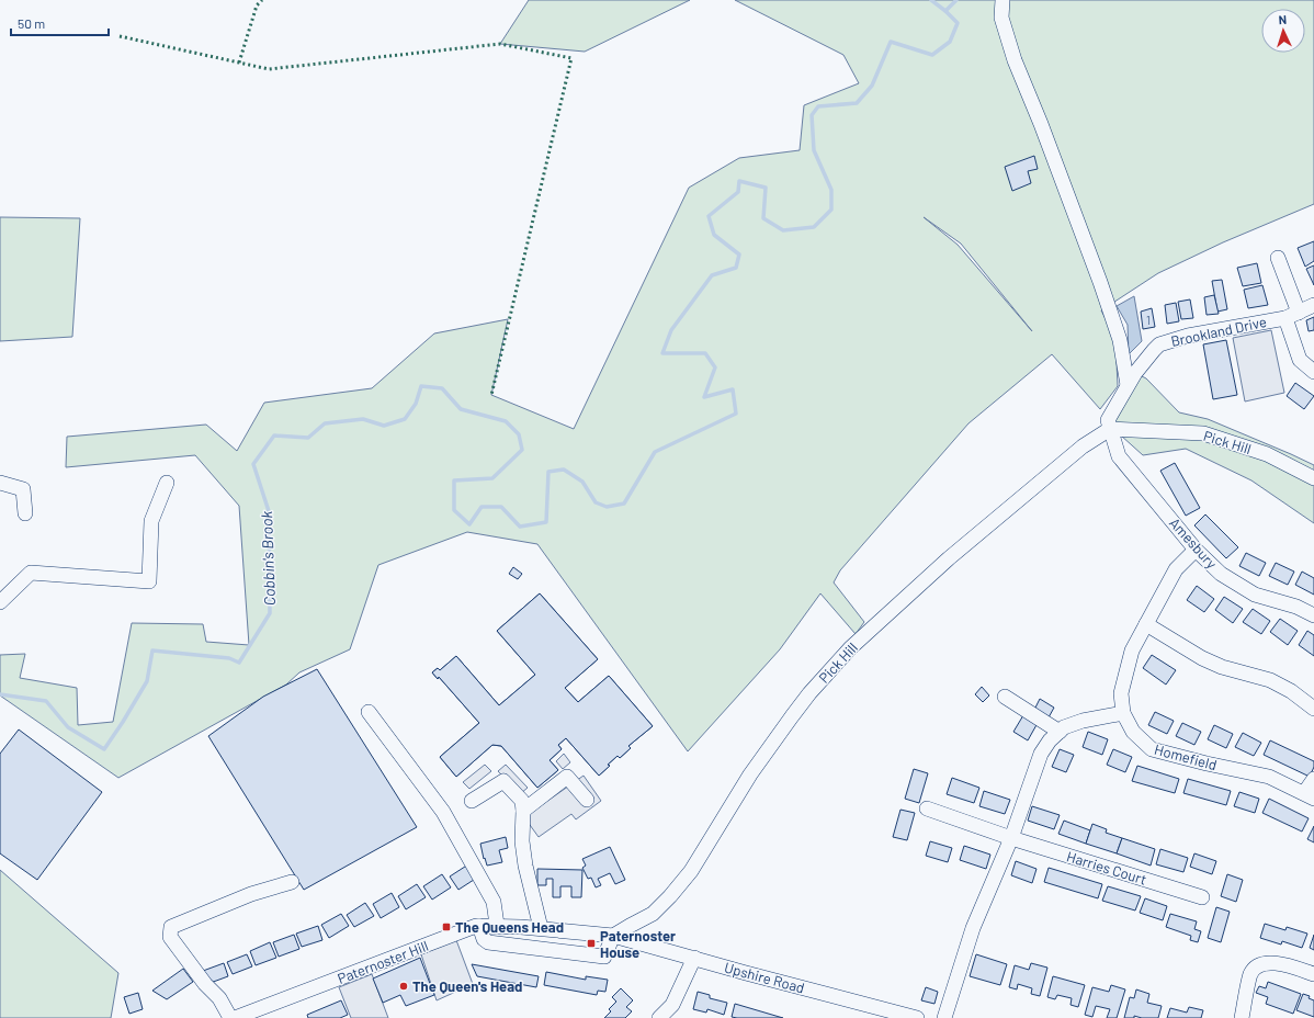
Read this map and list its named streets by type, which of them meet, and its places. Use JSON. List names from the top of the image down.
{
  "streets": {
    "street": [
      "Brookland Drive",
      "Pick Hill",
      "Amesbury",
      "Homefield",
      "Harries Court",
      "Paternoster Hill",
      "Upshire Road"
    ]
  },
  "crossings": [
    ["Brookland Drive", "Pick Hill"],
    ["Brookland Drive", "Amesbury"],
    ["Pick Hill", "Amesbury"],
    ["Pick Hill", "Paternoster Hill"],
    ["Pick Hill", "Upshire Road"],
    ["Amesbury", "Homefield"],
    ["Paternoster Hill", "Upshire Road"]
  ],
  "water": ["Cobbin's Brook"],
  "places": {
    "transit": ["The Queens Head", "Paternoster House"],
    "other": ["The Queen's Head"]
  },
  "house_numbers": ["1"],
  "scale_bar": "50 m",
  "north": "top"
}
